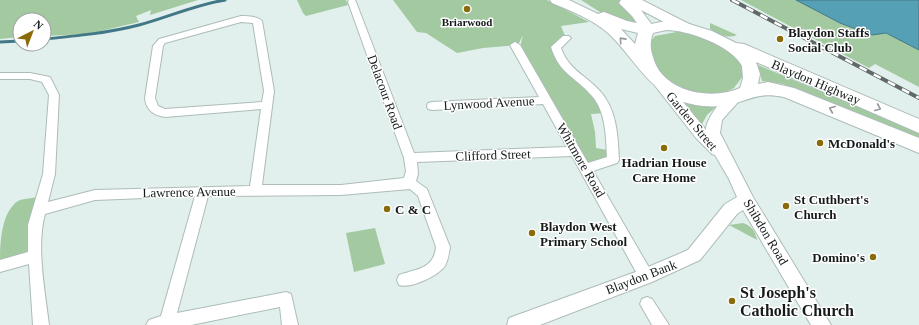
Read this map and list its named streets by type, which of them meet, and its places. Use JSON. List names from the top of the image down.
{
  "streets": {
    "main road": ["Blaydon Highway"],
    "street": [
      "Delacour Road",
      "Lynwood Avenue",
      "Garden Street",
      "Clifford Street",
      "Whitmore Road",
      "Lawrence Avenue",
      "Shibdon Road",
      "Blaydon Bank"
    ]
  },
  "crossings": [
    ["Blaydon Highway", "Garden Street"],
    ["Delacour Road", "Clifford Street"],
    ["Delacour Road", "Lawrence Avenue"],
    ["Lynwood Avenue", "Whitmore Road"],
    ["Garden Street", "Shibdon Road"],
    ["Clifford Street", "Whitmore Road"],
    ["Whitmore Road", "Blaydon Bank"],
    ["Shibdon Road", "Blaydon Bank"]
  ],
  "places": [
    "Briarwood",
    "Blaydon Staffs Social Club",
    "McDonald's",
    "Hadrian House Care Home",
    "St Cuthbert's Church",
    "C & C",
    "Blaydon West Primary School",
    "Domino's",
    "St Joseph's Catholic Church"
  ],
  "north": "top right"
}
